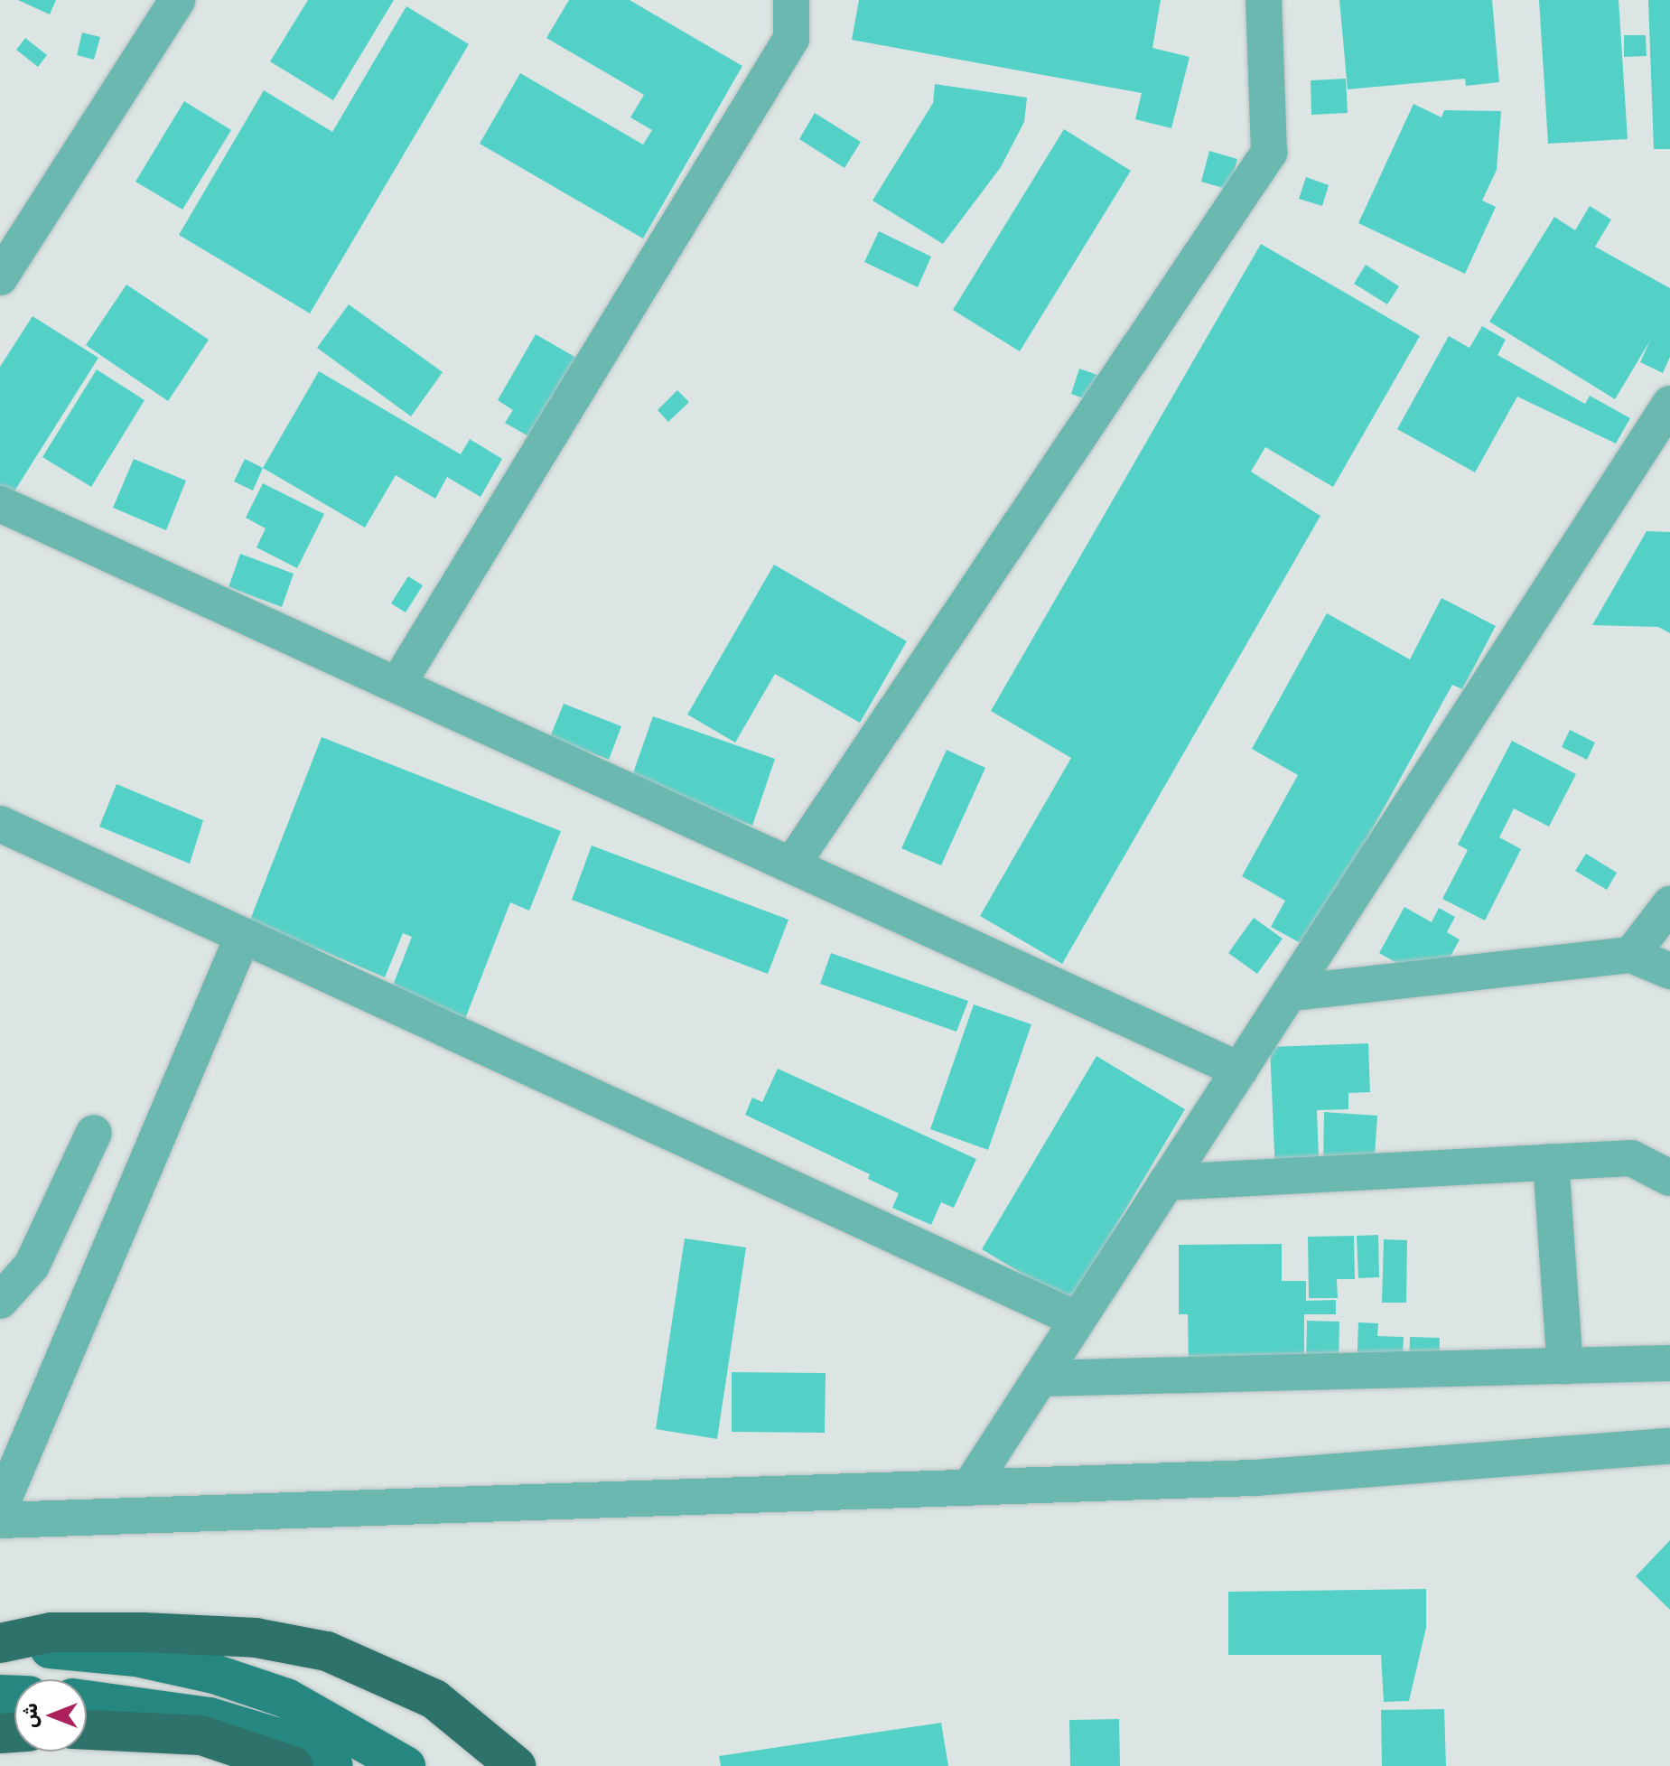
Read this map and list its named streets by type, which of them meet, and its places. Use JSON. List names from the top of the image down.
{
  "north": "left"
}
